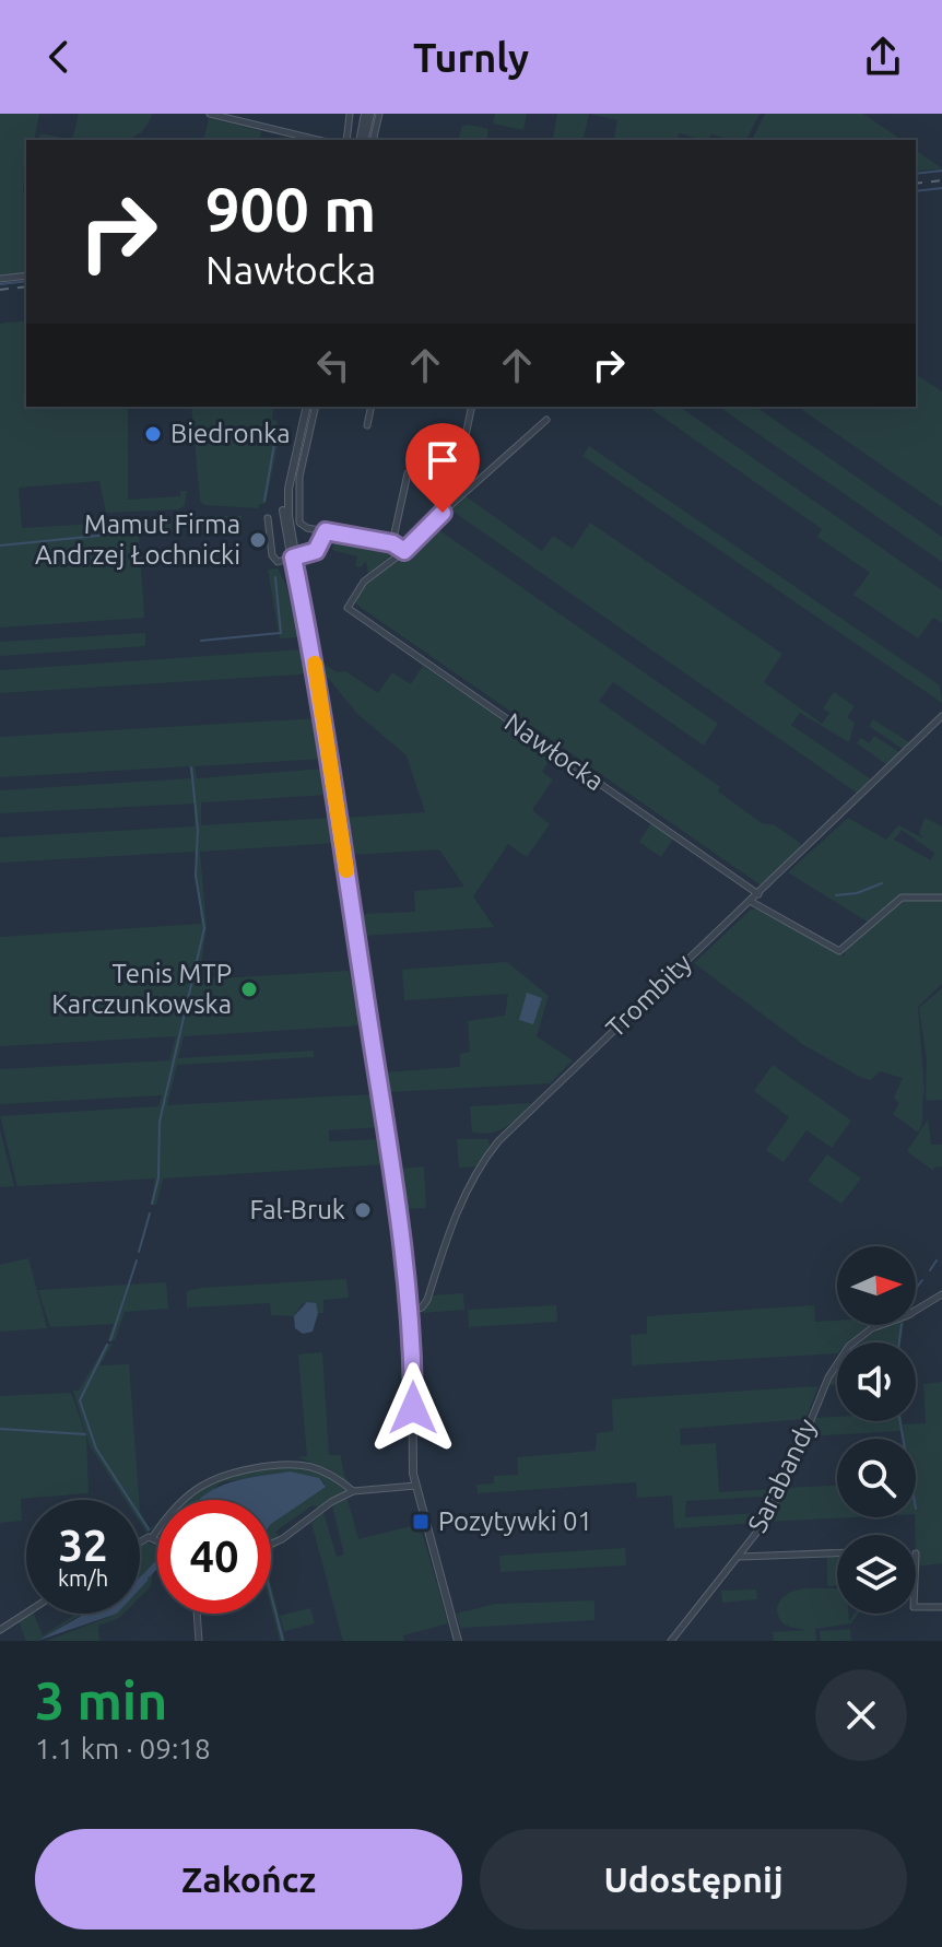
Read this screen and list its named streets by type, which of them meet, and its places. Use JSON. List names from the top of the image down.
{
  "streets": {
    "street": ["Nawłocka", "Trombity", "Sarabandy"]
  },
  "crossings": [
    ["Nawłocka", "Trombity"]
  ],
  "places": {
    "other": [
      "Biedronka",
      "Mamut Firma Andrzej Łochnicki",
      "Tenis MTP Karczunkowska",
      "Fal-Bruk"
    ],
    "transit": ["Pozytywki 01"]
  },
  "north": "right",
  "page": {
    "header": "Turnly",
    "turn": ["900 m", "Nawłocka"],
    "speed": "32 km/h",
    "limit": "40",
    "heading": ["3 min", "1.1 km · 09:18"],
    "buttons": ["Zakończ", "Udostępnij"]
  }
}
